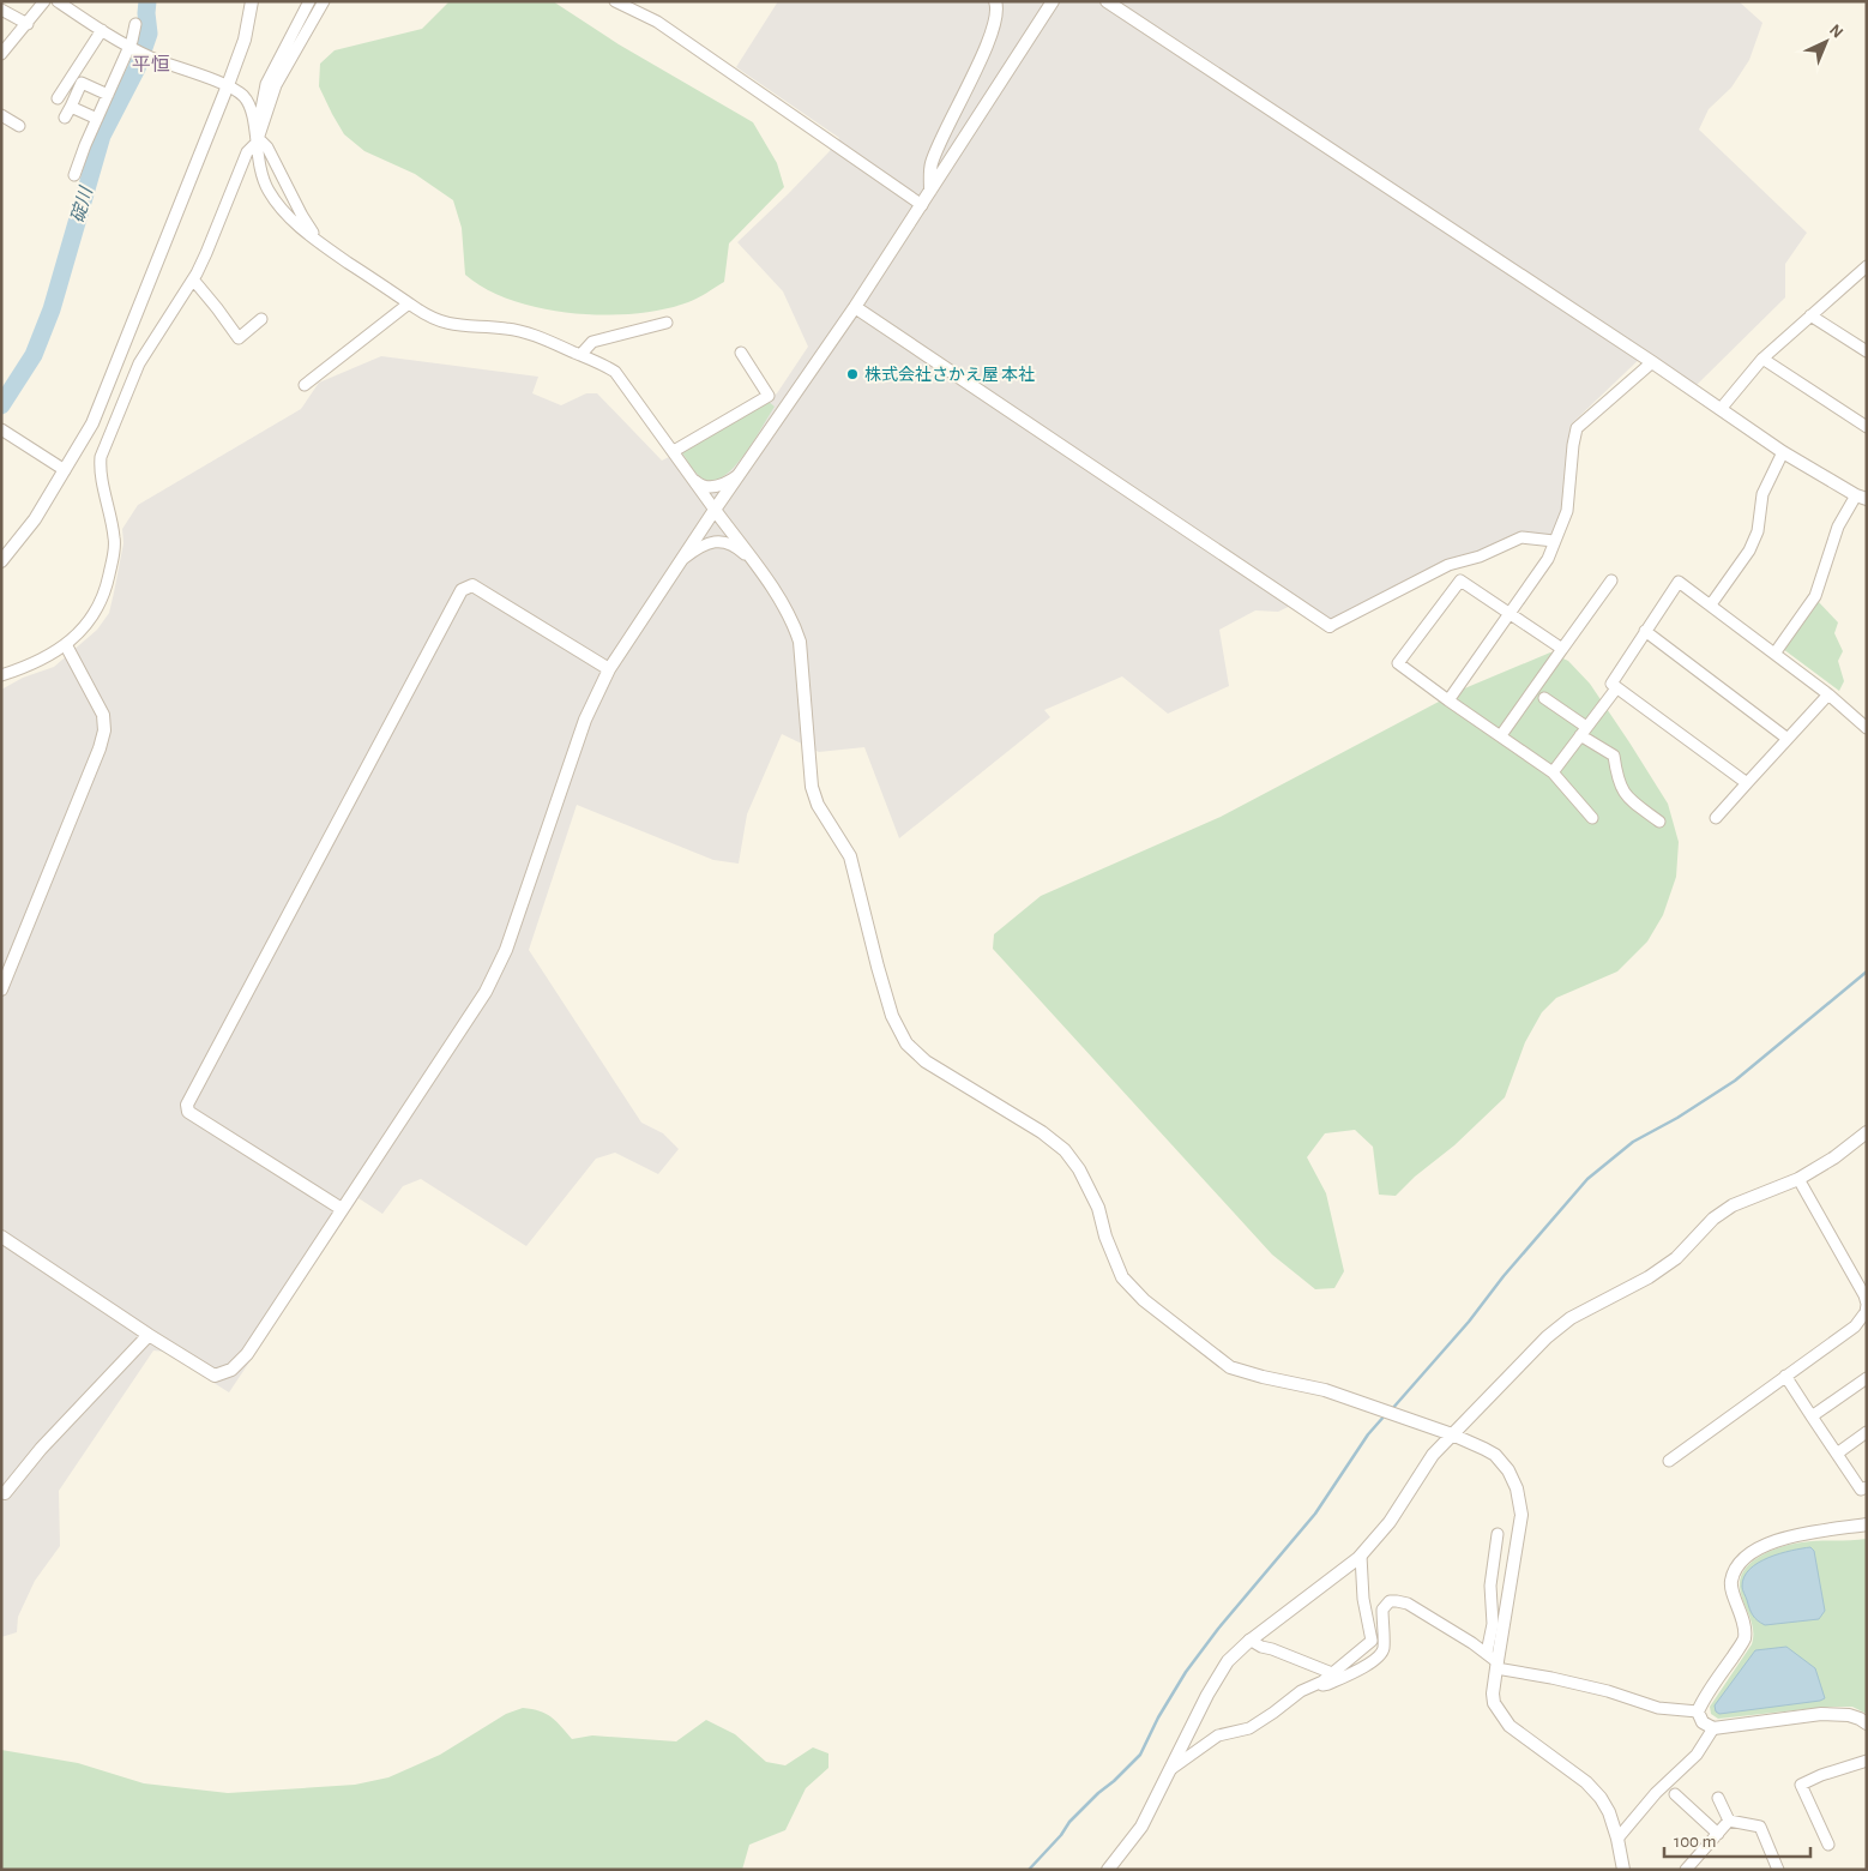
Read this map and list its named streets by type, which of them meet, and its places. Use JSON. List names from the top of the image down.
{
  "districts": ["平恒"],
  "water": ["碇川"],
  "places": ["株式会社さかえ屋 本社"],
  "scale_bar": "100 m",
  "north": "top right"
}
